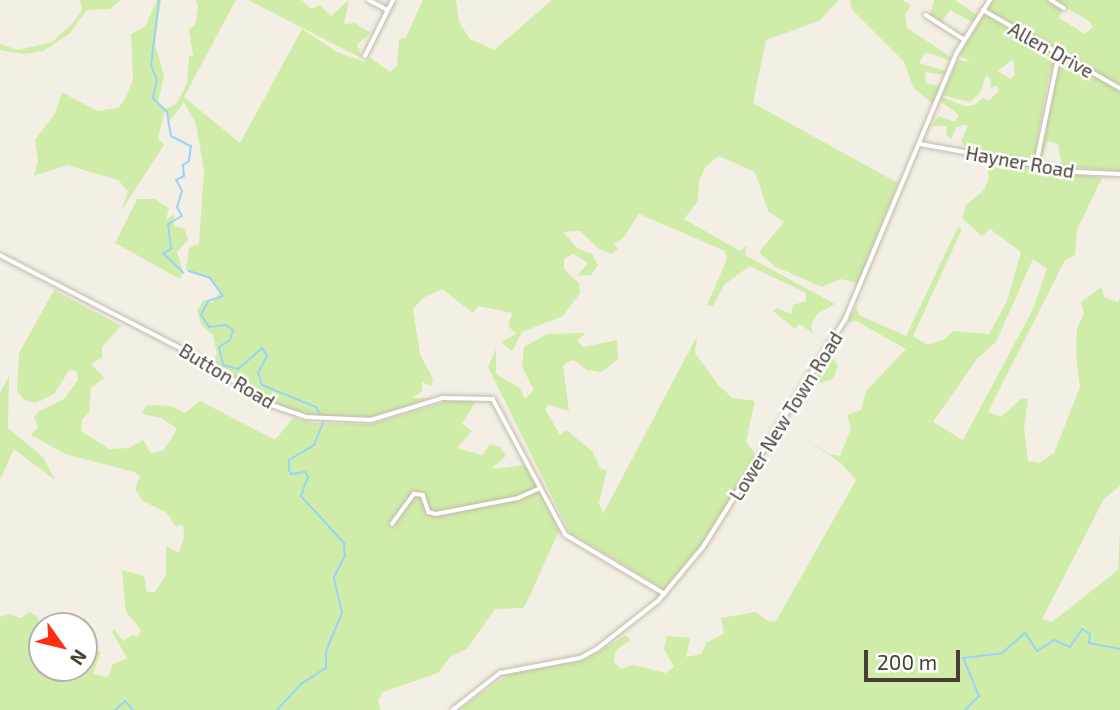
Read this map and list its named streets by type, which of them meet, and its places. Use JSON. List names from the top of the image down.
{
  "streets": {
    "street": [
      "Allen Drive",
      "Hayner Road",
      "Button Road",
      "Lower New Town Road"
    ]
  },
  "crossings": [
    ["Allen Drive", "Lower New Town Road"],
    ["Hayner Road", "Lower New Town Road"],
    ["Button Road", "Lower New Town Road"]
  ],
  "scale_bar": "200 m",
  "north": "bottom right"
}
